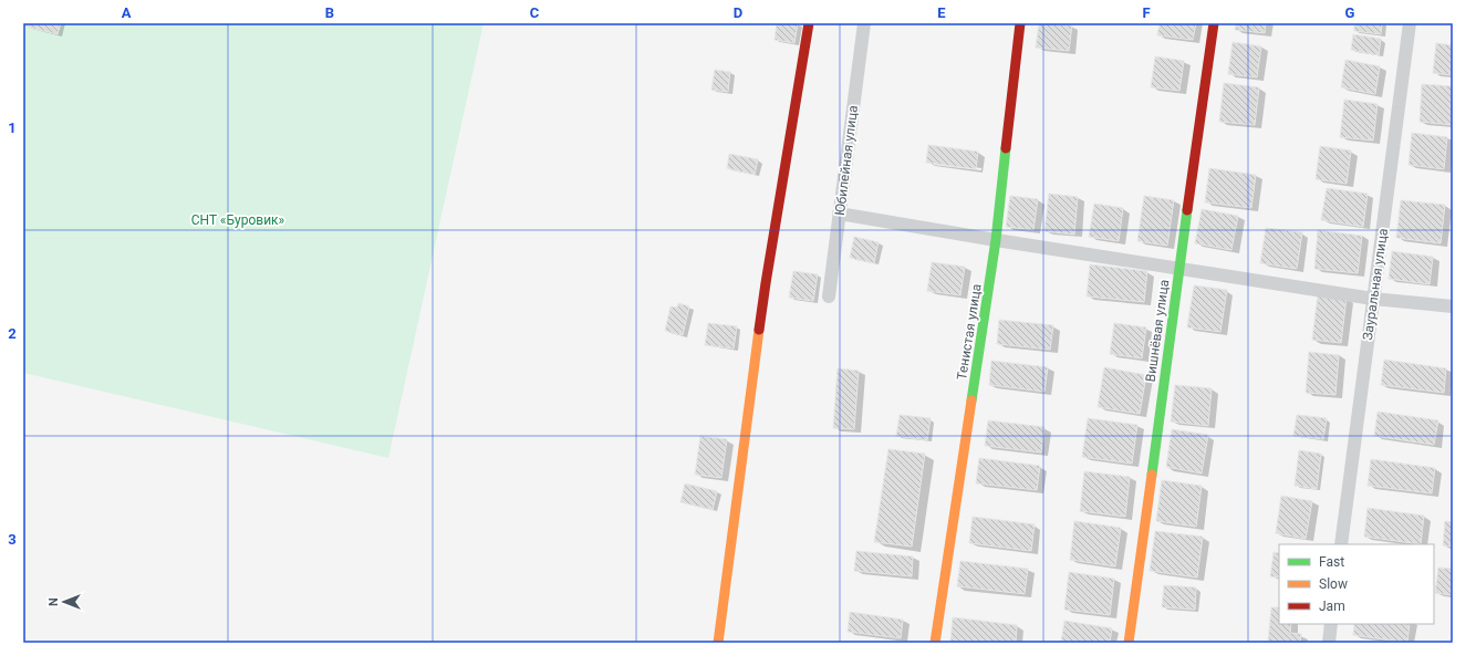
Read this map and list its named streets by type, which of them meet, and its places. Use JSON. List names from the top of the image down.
{
  "streets": {
    "street": [
      "Юбилейная улица",
      "Зауральная улица",
      "Вишнёвая улица",
      "Тенистая улица"
    ]
  },
  "parks": ["СНТ «Буровик»"],
  "legend": ["Fast", "Slow", "Jam"],
  "north": "left",
  "grid": {
    "columns": [
      "A",
      "B",
      "C",
      "D",
      "E",
      "F",
      "G"
    ],
    "rows": ["1", "2", "3"]
  }
}
